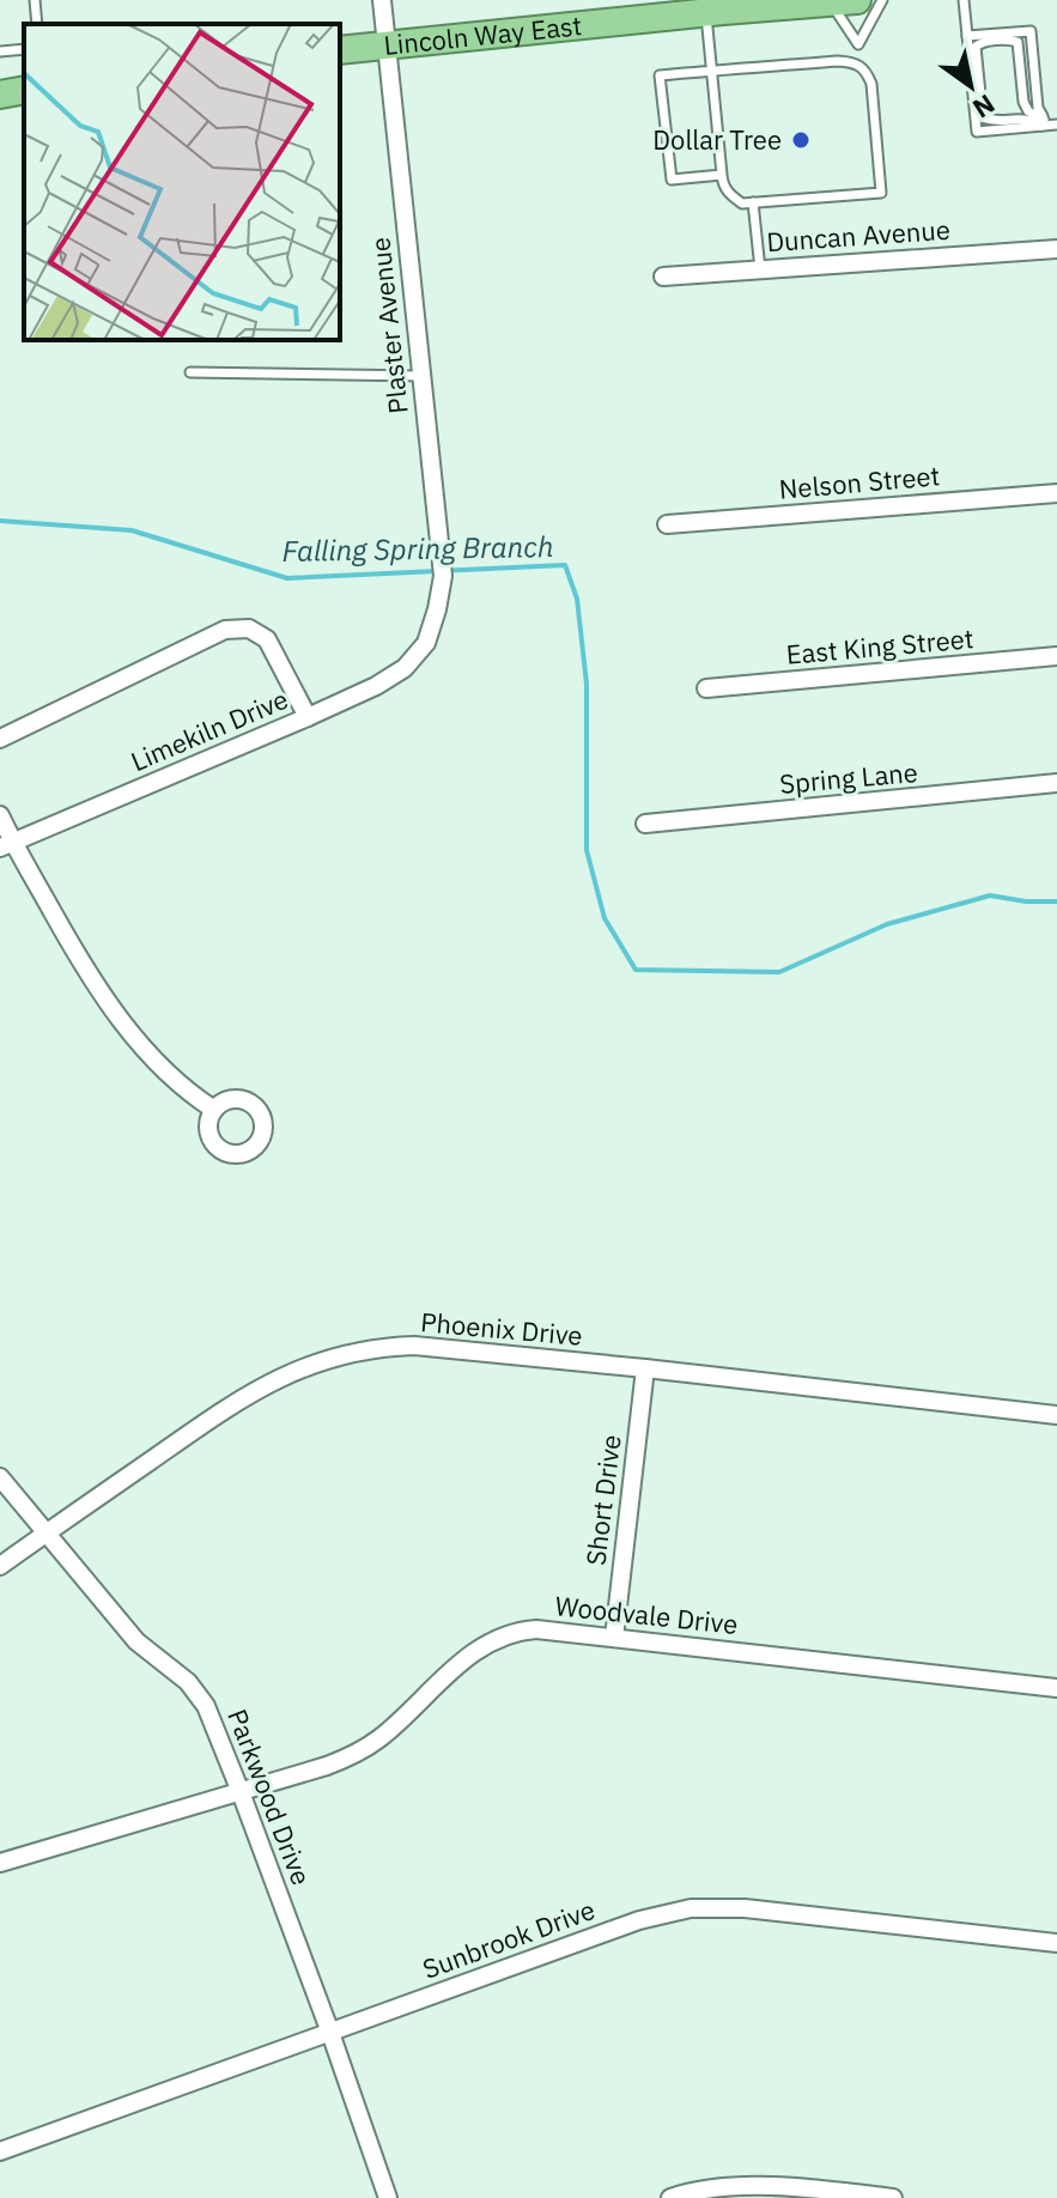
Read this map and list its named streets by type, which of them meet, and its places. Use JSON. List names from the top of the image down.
{
  "streets": {
    "highway": ["Lincoln Way East"],
    "street": [
      "Duncan Avenue",
      "Plaster Avenue",
      "Nelson Street",
      "East King Street",
      "Limekiln Drive",
      "Spring Lane",
      "Phoenix Drive",
      "Short Drive",
      "Woodvale Drive",
      "Parkwood Drive",
      "Sunbrook Drive"
    ]
  },
  "crossings": [
    ["Lincoln Way East", "Plaster Avenue"],
    ["Plaster Avenue", "Limekiln Drive"],
    ["Phoenix Drive", "Short Drive"],
    ["Phoenix Drive", "Parkwood Drive"],
    ["Short Drive", "Woodvale Drive"],
    ["Woodvale Drive", "Parkwood Drive"],
    ["Parkwood Drive", "Sunbrook Drive"]
  ],
  "water": ["Falling Spring Branch"],
  "places": ["Dollar Tree"],
  "north": "bottom right"
}
